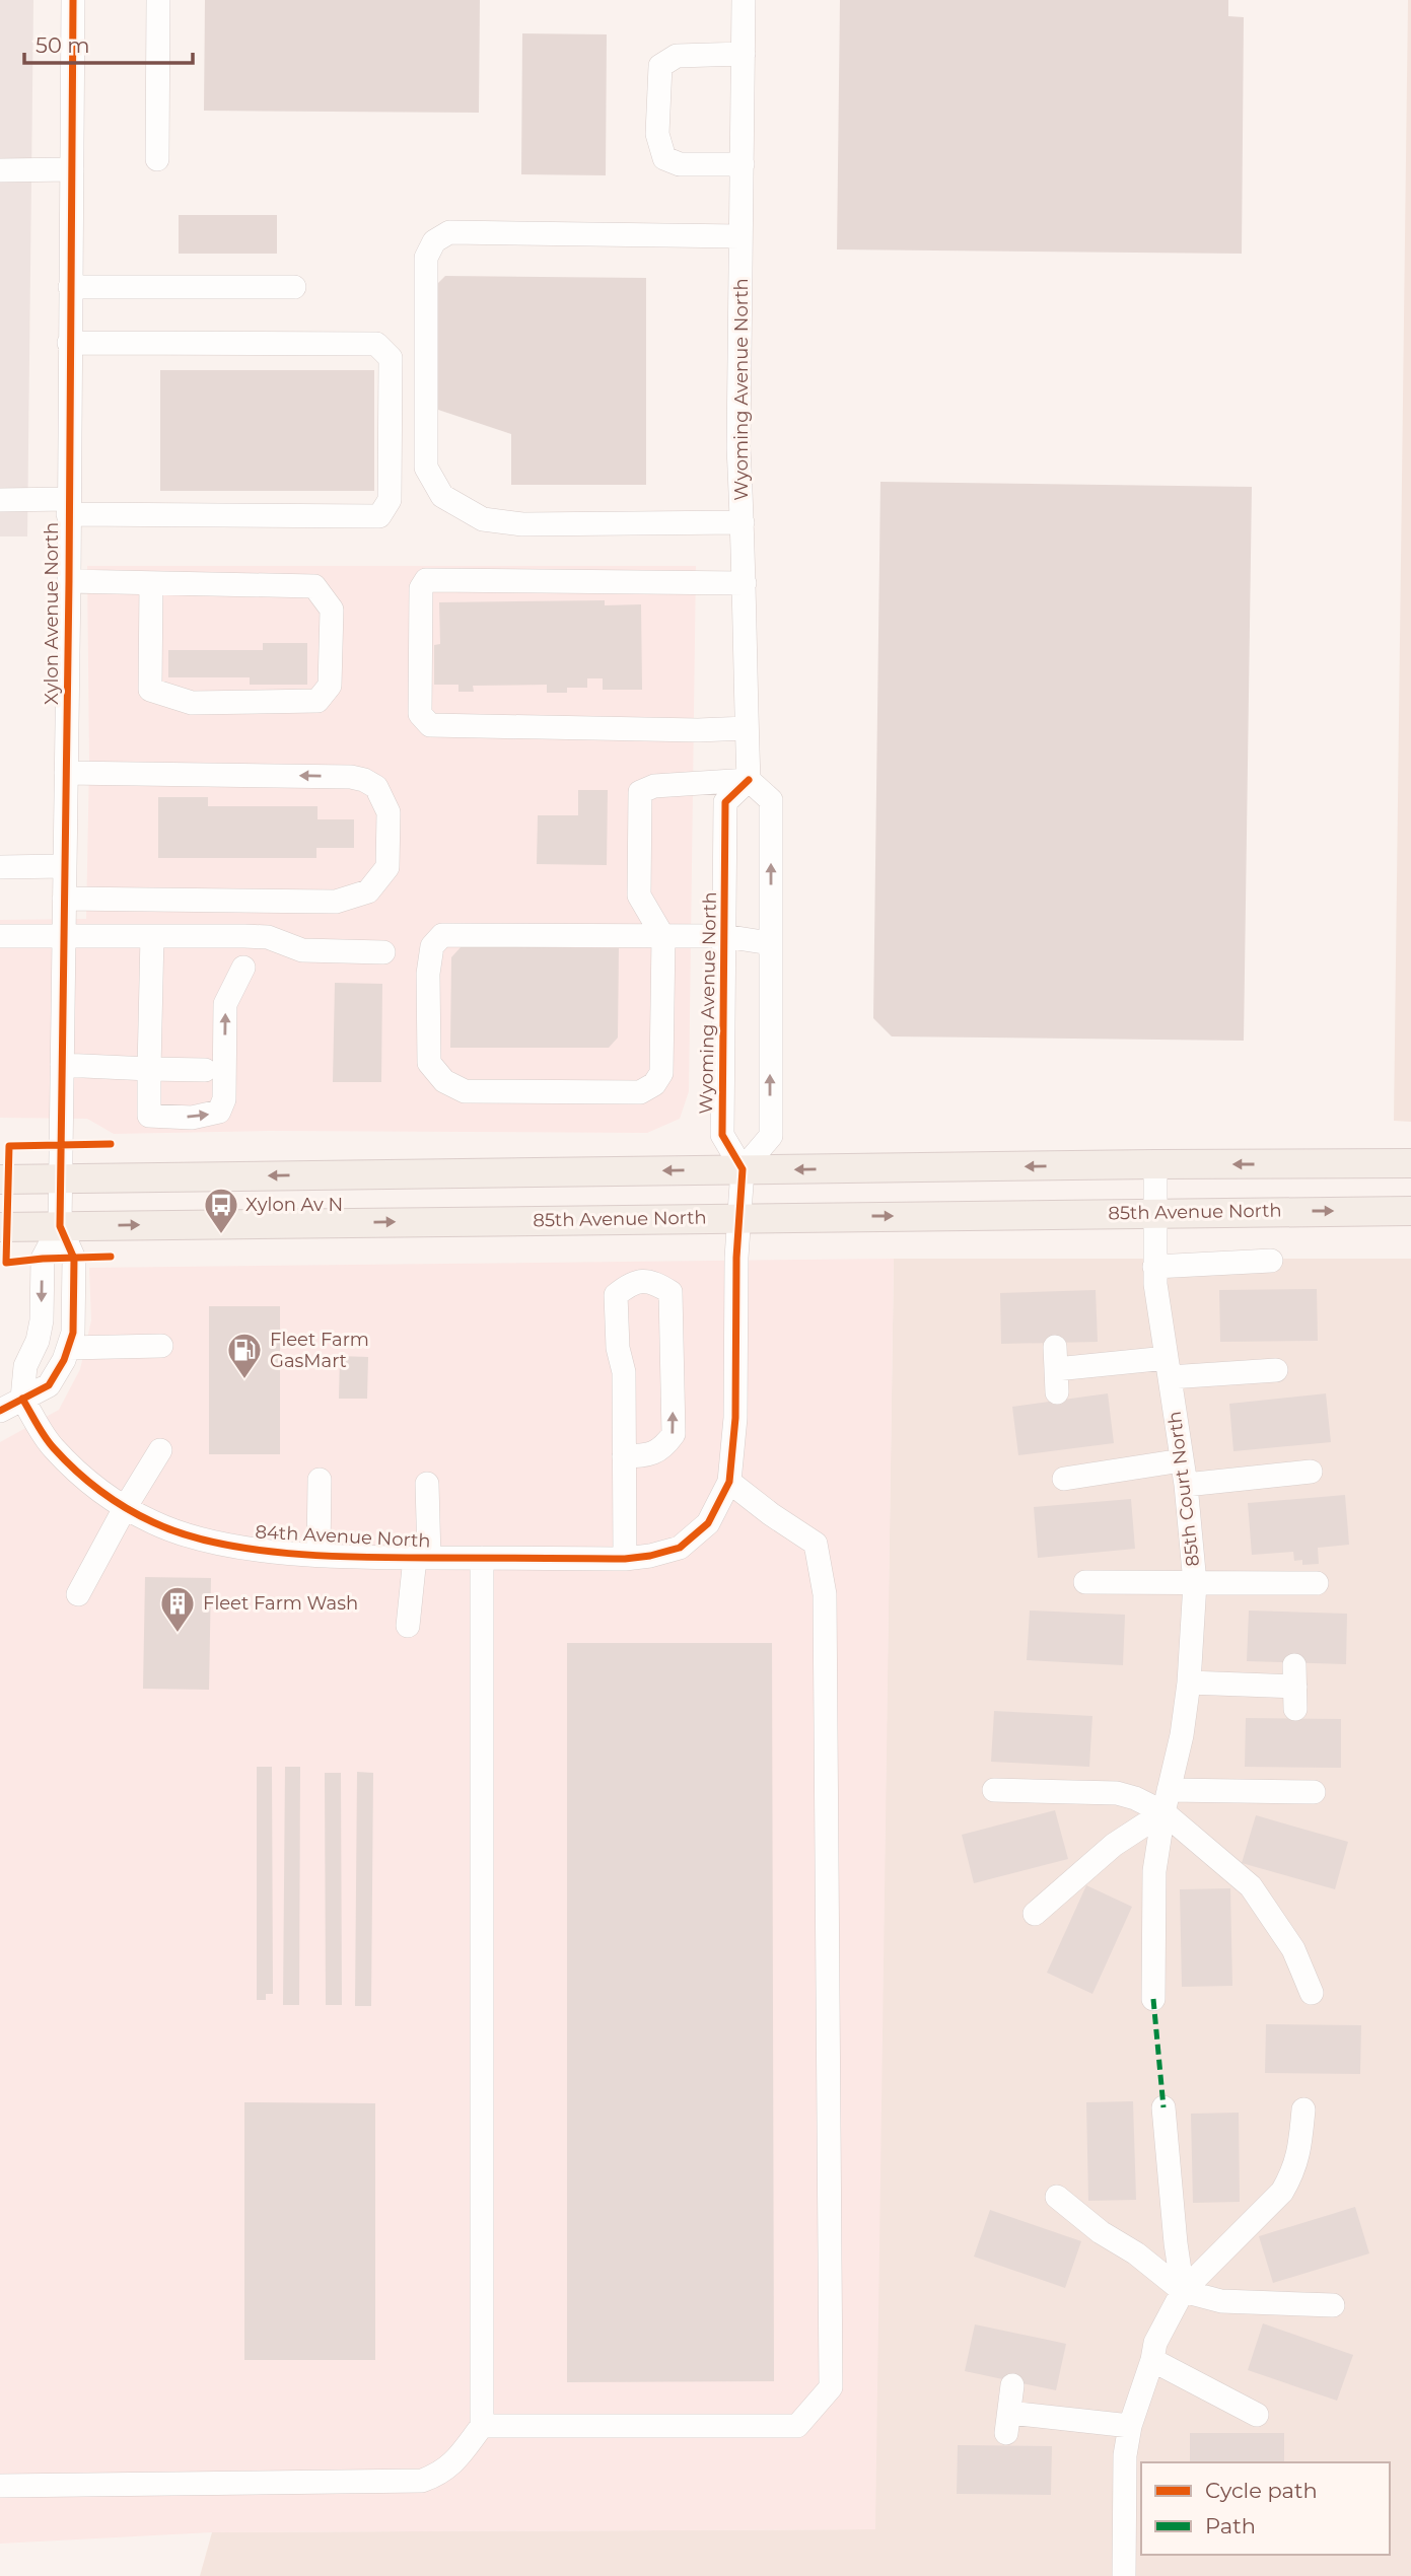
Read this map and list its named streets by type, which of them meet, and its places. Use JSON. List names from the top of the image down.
{
  "streets": {
    "main road": ["85th Avenue North"],
    "street": [
      "Wyoming Avenue North",
      "Xylon Avenue North",
      "85th Court North",
      "84th Avenue North"
    ]
  },
  "crossings": [
    ["Xylon Avenue North", "85th Avenue North"],
    ["85th Avenue North", "85th Court North"]
  ],
  "places": {
    "bus stop": ["Xylon Av N"],
    "fuel station": ["Fleet Farm GasMart"],
    "building": ["Fleet Farm Wash"]
  },
  "legend": ["Cycle path", "Path"],
  "scale_bar": "50 m"
}
